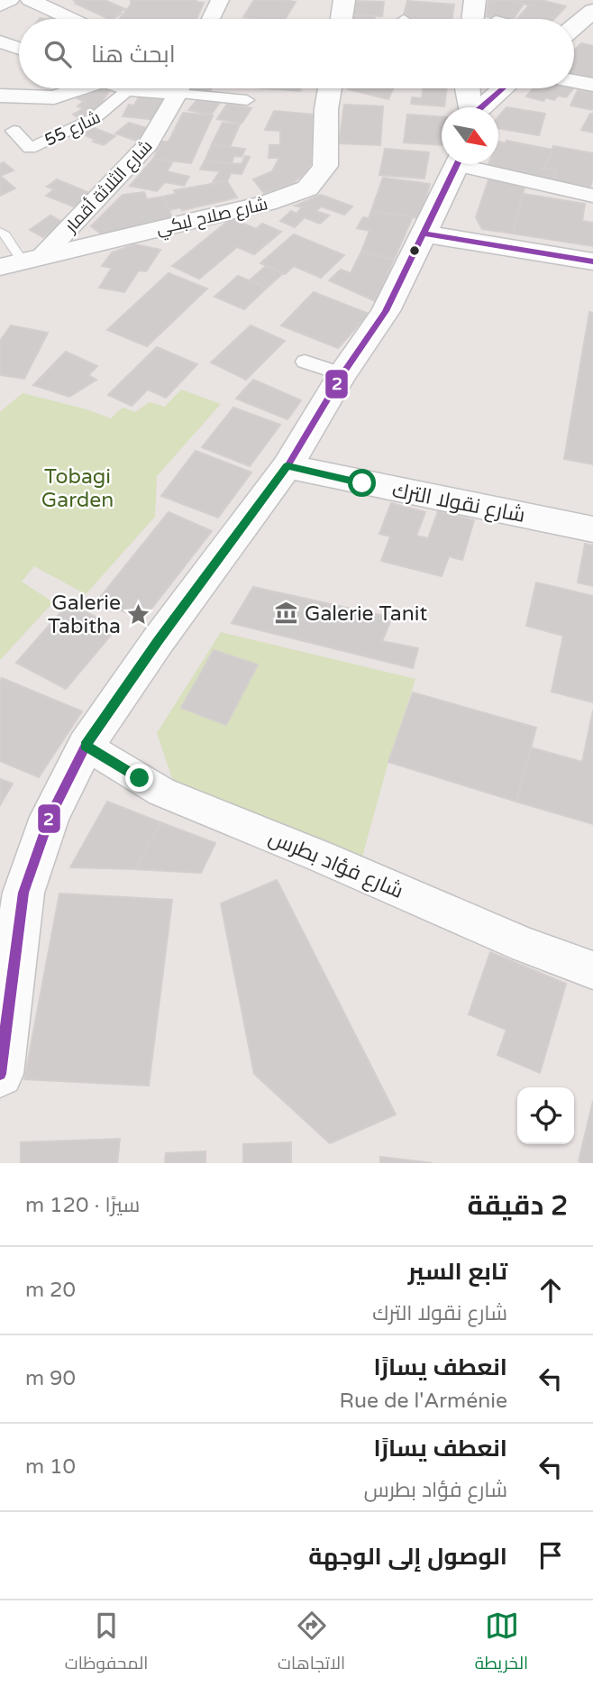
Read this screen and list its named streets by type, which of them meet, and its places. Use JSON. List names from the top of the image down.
{
  "streets": {
    "street": [
      "شارع 55",
      "شارع الثلاثة أقمار",
      "شارع صلاح لبكي",
      "شارع نقولا الترك",
      "شارع فؤاد بطرس"
    ]
  },
  "crossings": [
    ["شارع الثلاثة أقمار", "شارع صلاح لبكي"]
  ],
  "parks": ["Tobagi Garden"],
  "places": {
    "museum": ["Galerie Tanit"],
    "place": ["Galerie Tabitha"]
  },
  "lines": ["transit line 2"],
  "north": "bottom right",
  "page": {
    "search": "ابحث هنا",
    "heading": ["2 دقيقة", "سيرًا · 120 m"],
    "list": [
      ["تابع السير", "شارع نقولا الترك", "20 m"],
      ["انعطف يسارًا", "Rue de l'Arménie", "90 m"],
      ["انعطف يسارًا", "شارع فؤاد بطرس", "10 m"],
      "الوصول إلى الوجهة"
    ],
    "nav": ["الخريطة", "الاتجاهات", "المحفوظات"]
  }
}
